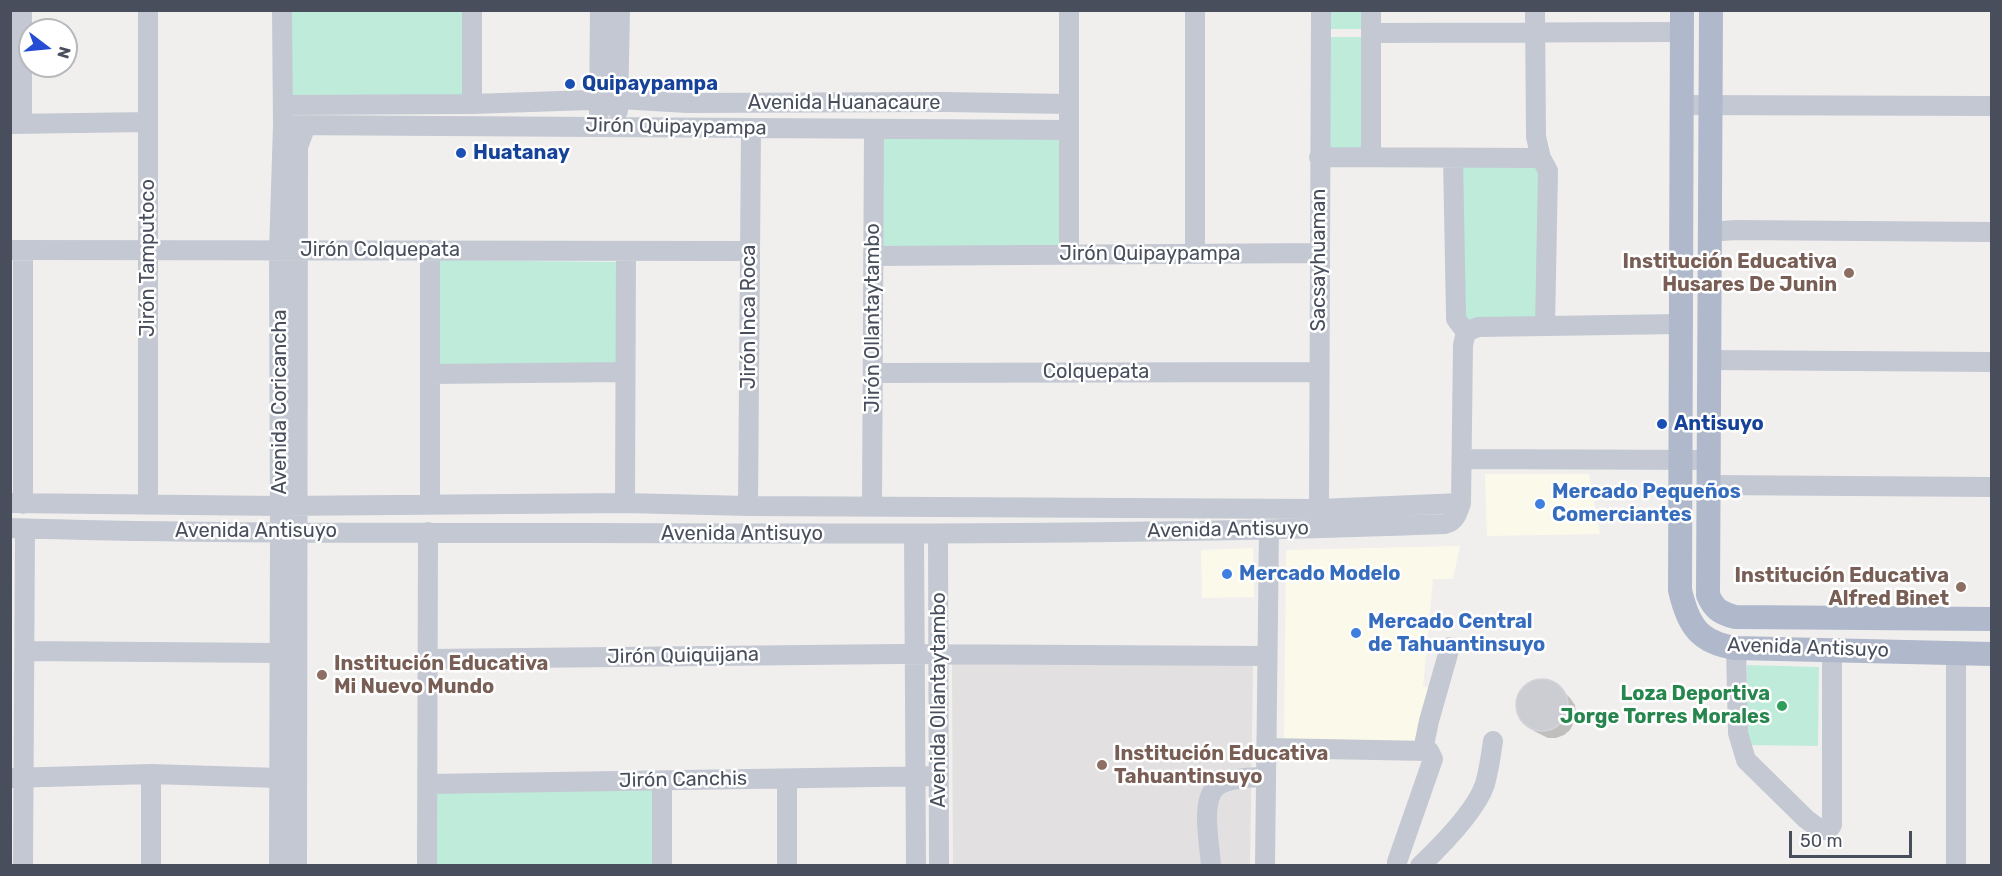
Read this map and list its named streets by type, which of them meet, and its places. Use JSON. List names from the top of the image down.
{
  "streets": {
    "main road": ["Avenida Antisuyo"],
    "street": [
      "Avenida Huanacaure",
      "Jirón Quipaypampa",
      "Jirón Colquepata",
      "Jirón Tamputoco",
      "Sacsayhuaman",
      "Jirón Inca Roca",
      "Jirón Ollantaytambo",
      "Colquepata",
      "Avenida Coricancha",
      "Jirón Quiquijana",
      "Avenida Ollantaytambo",
      "Jirón Canchis"
    ]
  },
  "crossings": [
    ["Avenida Huanacaure", "Jirón Quipaypampa"],
    ["Jirón Quipaypampa", "Sacsayhuaman"],
    ["Jirón Quipaypampa", "Jirón Inca Roca"],
    ["Jirón Quipaypampa", "Jirón Ollantaytambo"],
    ["Jirón Quipaypampa", "Avenida Coricancha"],
    ["Jirón Colquepata", "Jirón Tamputoco"],
    ["Jirón Colquepata", "Jirón Inca Roca"],
    ["Jirón Colquepata", "Avenida Coricancha"],
    ["Jirón Tamputoco", "Avenida Antisuyo"],
    ["Sacsayhuaman", "Colquepata"],
    ["Sacsayhuaman", "Avenida Antisuyo"],
    ["Jirón Inca Roca", "Avenida Antisuyo"],
    ["Jirón Ollantaytambo", "Colquepata"],
    ["Jirón Ollantaytambo", "Avenida Antisuyo"],
    ["Avenida Coricancha", "Avenida Antisuyo"],
    ["Avenida Antisuyo", "Avenida Ollantaytambo"],
    ["Jirón Quiquijana", "Avenida Ollantaytambo"],
    ["Avenida Ollantaytambo", "Jirón Canchis"]
  ],
  "places": [
    "Quipaypampa",
    "Huatanay",
    "Institución Educativa Husares De Junin",
    "Antisuyo",
    "Mercado Pequeños Comerciantes",
    "Mercado Modelo",
    "Institución Educativa Alfred Binet",
    "Mercado Central de Tahuantinsuyo",
    "Institución Educativa Mi Nuevo Mundo",
    "Loza Deportiva Jorge Torres Morales",
    "Institución Educativa Tahuantinsuyo"
  ],
  "scale_bar": "50 m",
  "north": "right"
}
